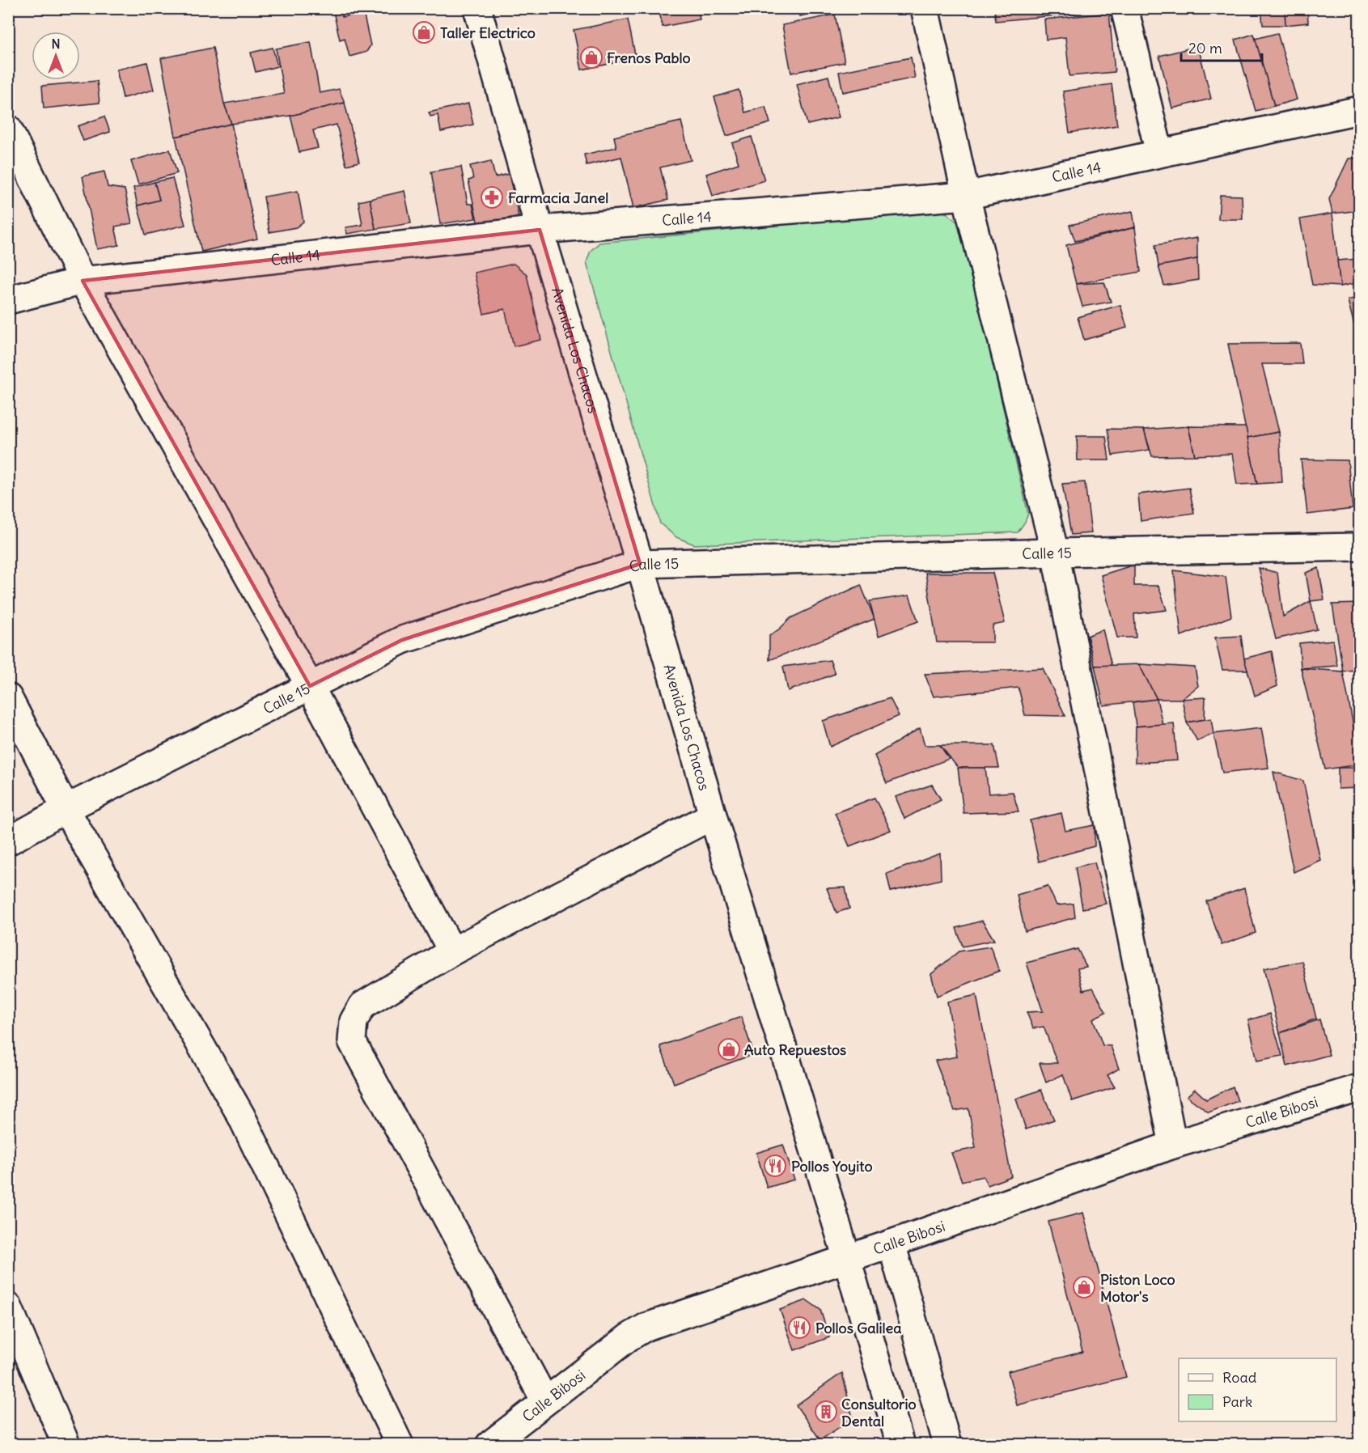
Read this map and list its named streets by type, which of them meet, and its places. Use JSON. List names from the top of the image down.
{
  "streets": {
    "street": [
      "Calle 14",
      "Avenida Los Chacos",
      "Calle 15",
      "Calle Bibosi"
    ]
  },
  "crossings": [
    ["Calle 14", "Avenida Los Chacos"],
    ["Avenida Los Chacos", "Calle 15"],
    ["Avenida Los Chacos", "Calle Bibosi"]
  ],
  "places": {
    "shop": [
      "Taller Electrico",
      "Frenos Pablo",
      "Auto Repuestos",
      "Piston Loco Motor's"
    ],
    "pharmacy": ["Farmacia Janel"],
    "restaurant": ["Pollos Yoyito", "Pollos Galilea"],
    "building": ["Consultorio Dental"]
  },
  "legend": ["Road", "Park"],
  "scale_bar": "20 m",
  "north": "top"
}
